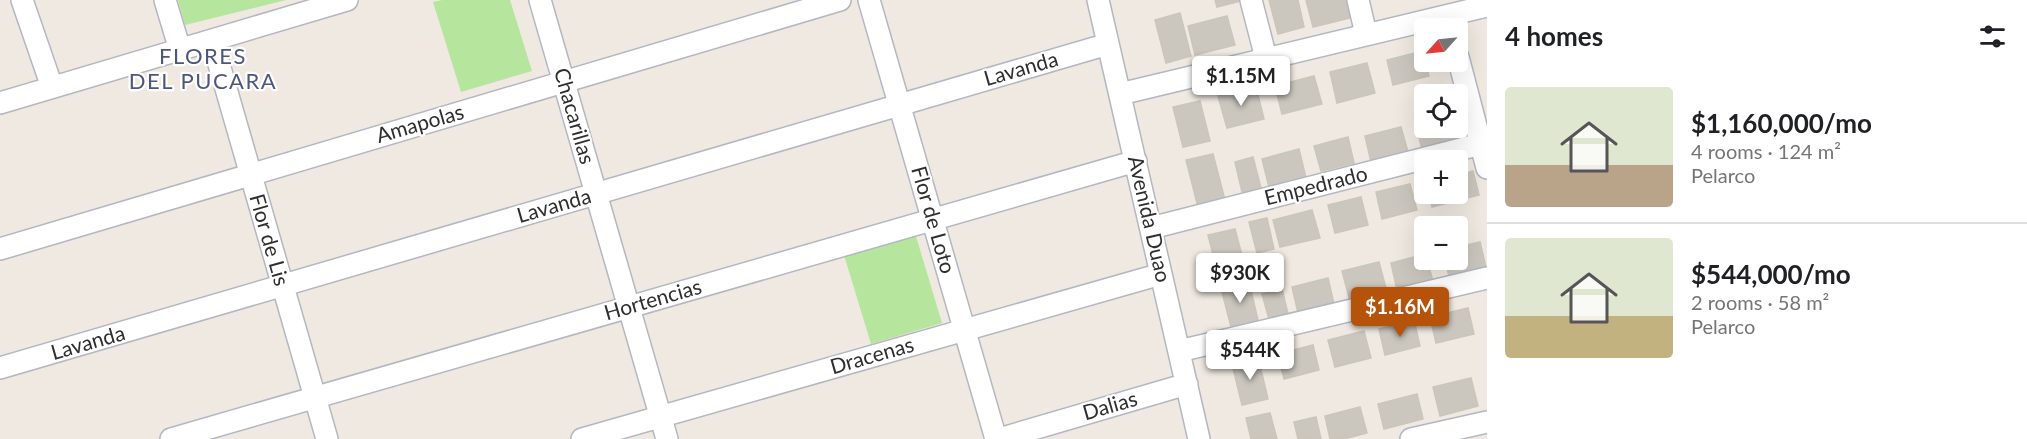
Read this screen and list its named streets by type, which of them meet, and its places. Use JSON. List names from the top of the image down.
{
  "streets": {
    "street": [
      "Lavanda",
      "Chacarillas",
      "Amapolas",
      "Empedrado",
      "Avenida Duao",
      "Flor de Loto",
      "Flor de Lis",
      "Hortencias",
      "Dracenas",
      "Dalias"
    ]
  },
  "crossings": [
    ["Lavanda", "Chacarillas"],
    ["Lavanda", "Avenida Duao"],
    ["Lavanda", "Flor de Loto"],
    ["Lavanda", "Flor de Lis"],
    ["Chacarillas", "Amapolas"],
    ["Chacarillas", "Hortencias"],
    ["Chacarillas", "Dracenas"],
    ["Amapolas", "Flor de Lis"],
    ["Empedrado", "Avenida Duao"],
    ["Avenida Duao", "Hortencias"],
    ["Avenida Duao", "Dracenas"],
    ["Avenida Duao", "Dalias"],
    ["Flor de Loto", "Hortencias"],
    ["Flor de Loto", "Dracenas"],
    ["Flor de Loto", "Dalias"],
    ["Flor de Lis", "Hortencias"]
  ],
  "districts": ["FLORES DEL PUCARA"],
  "north": "bottom left",
  "page": {
    "heading": "4 homes",
    "map_buttons": ["+", "−"],
    "price": [
      "$1.15M",
      "$930K",
      "$1.16M",
      "$544K"
    ],
    "list": [
      {
        "name": "$1,160,000/mo",
        "note": "4 rooms · 124 m² · Pelarco"
      },
      {
        "name": "$544,000/mo",
        "note": "2 rooms · 58 m² · Pelarco"
      }
    ]
  }
}
